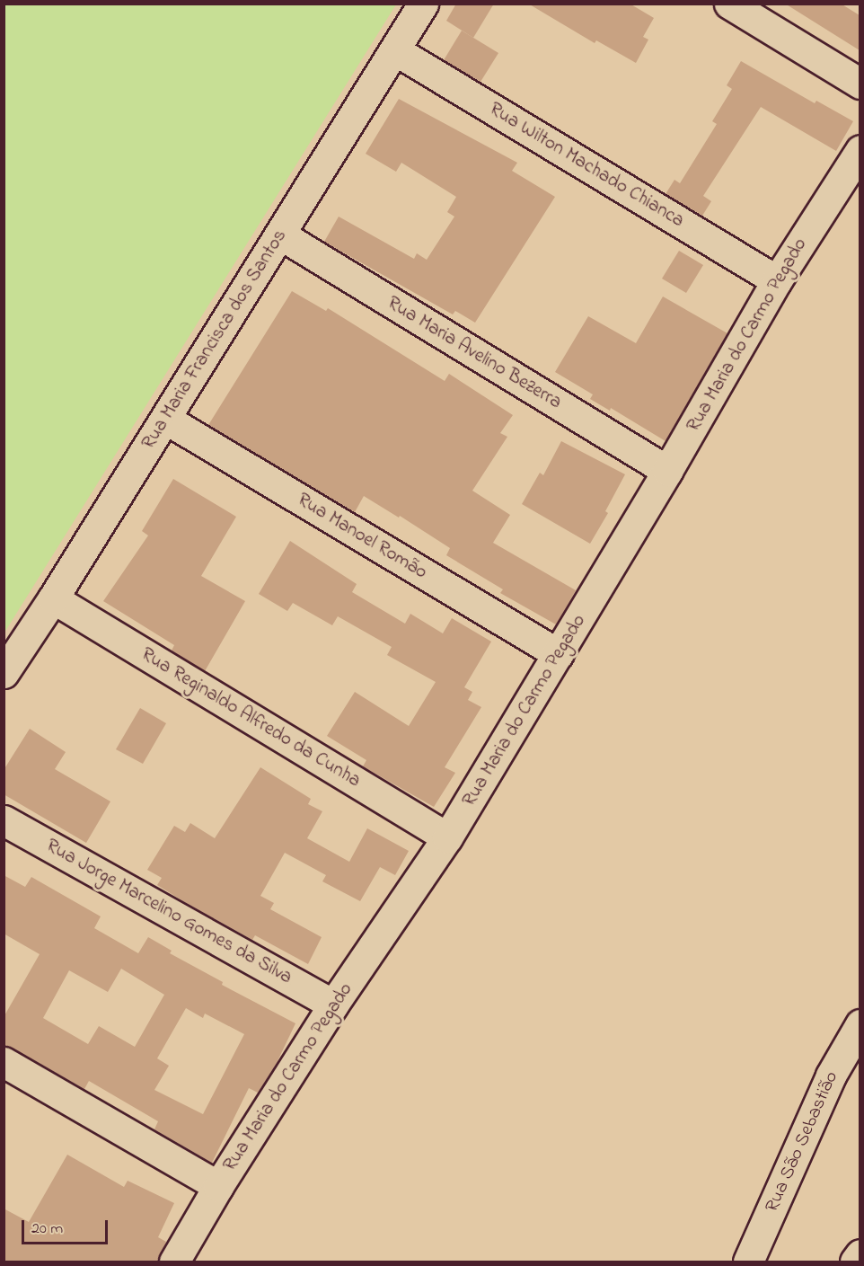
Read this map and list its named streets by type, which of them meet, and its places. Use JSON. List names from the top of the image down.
{
  "streets": {
    "street": [
      "Rua Wilton Machado Chianca",
      "Rua Maria do Carmo Pegado",
      "Rua Maria Francisca dos Santos",
      "Rua Maria Avelino Bezerra",
      "Rua Manoel Romão",
      "Rua Reginaldo Alfredo da Cunha",
      "Rua Jorge Marcelino Gomes da Silva",
      "Rua São Sebastião"
    ]
  },
  "crossings": [
    ["Rua Wilton Machado Chianca", "Rua Maria do Carmo Pegado"],
    ["Rua Wilton Machado Chianca", "Rua Maria Francisca dos Santos"],
    ["Rua Maria do Carmo Pegado", "Rua Maria Avelino Bezerra"],
    ["Rua Maria do Carmo Pegado", "Rua Manoel Romão"],
    ["Rua Maria do Carmo Pegado", "Rua Reginaldo Alfredo da Cunha"],
    ["Rua Maria do Carmo Pegado", "Rua Jorge Marcelino Gomes da Silva"],
    ["Rua Maria Francisca dos Santos", "Rua Maria Avelino Bezerra"],
    ["Rua Maria Francisca dos Santos", "Rua Manoel Romão"],
    ["Rua Maria Francisca dos Santos", "Rua Reginaldo Alfredo da Cunha"]
  ],
  "scale_bar": "20 m"
}
